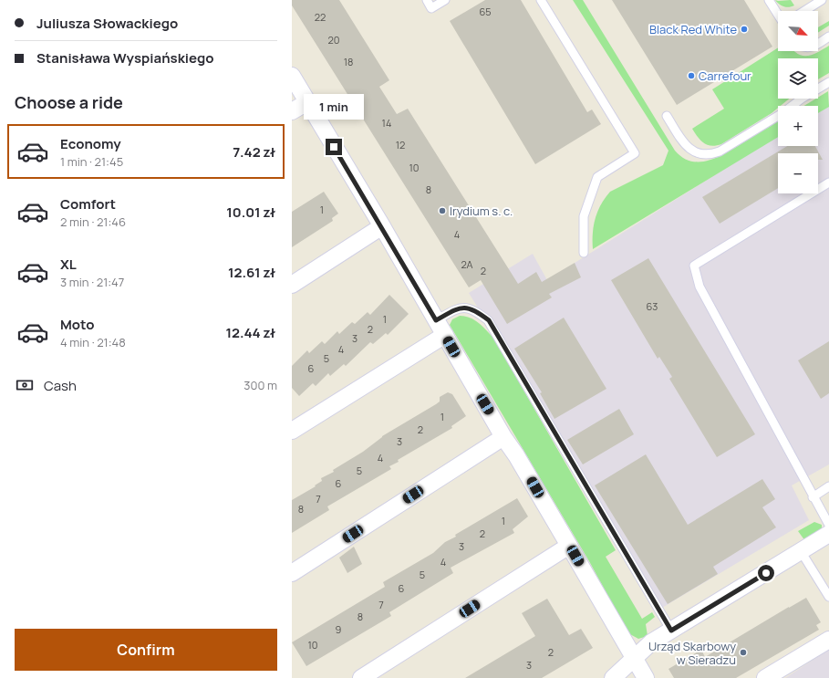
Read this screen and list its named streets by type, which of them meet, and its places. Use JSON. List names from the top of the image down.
{
  "places": [
    "Black Red White",
    "Carrefour",
    "Irydium s. c.",
    "Urząd Skarbowy w Sieradzu"
  ],
  "house_numbers": [
    "65",
    "22",
    "20",
    "18",
    "14",
    "12",
    "10",
    "8",
    "1",
    "4",
    "2A",
    "2",
    "63",
    "1",
    "2",
    "3",
    "4",
    "5",
    "6",
    "1",
    "2",
    "3",
    "4",
    "5",
    "6",
    "7",
    "8",
    "1",
    "2",
    "3",
    "4",
    "5",
    "6",
    "7",
    "8",
    "9",
    "10",
    "2",
    "3"
  ],
  "north": "bottom right",
  "page": {
    "banner": ["Juliusza Słowackiego", "Stanisława Wyspiańskiego"],
    "map_buttons": ["+", "−"],
    "heading": "Choose a ride",
    "bubble": "1 min",
    "list": [
      {
        "name": "Economy",
        "note": "1 min · 21:45",
        "value": "7.42 zł"
      },
      {
        "name": "Comfort",
        "note": "2 min · 21:46",
        "value": "10.01 zł"
      },
      {
        "name": "XL",
        "note": "3 min · 21:47",
        "value": "12.61 zł"
      },
      {
        "name": "Moto",
        "note": "4 min · 21:48",
        "value": "12.44 zł"
      }
    ],
    "pay": ["Cash", "300 m"],
    "buttons": "Confirm"
  }
}
